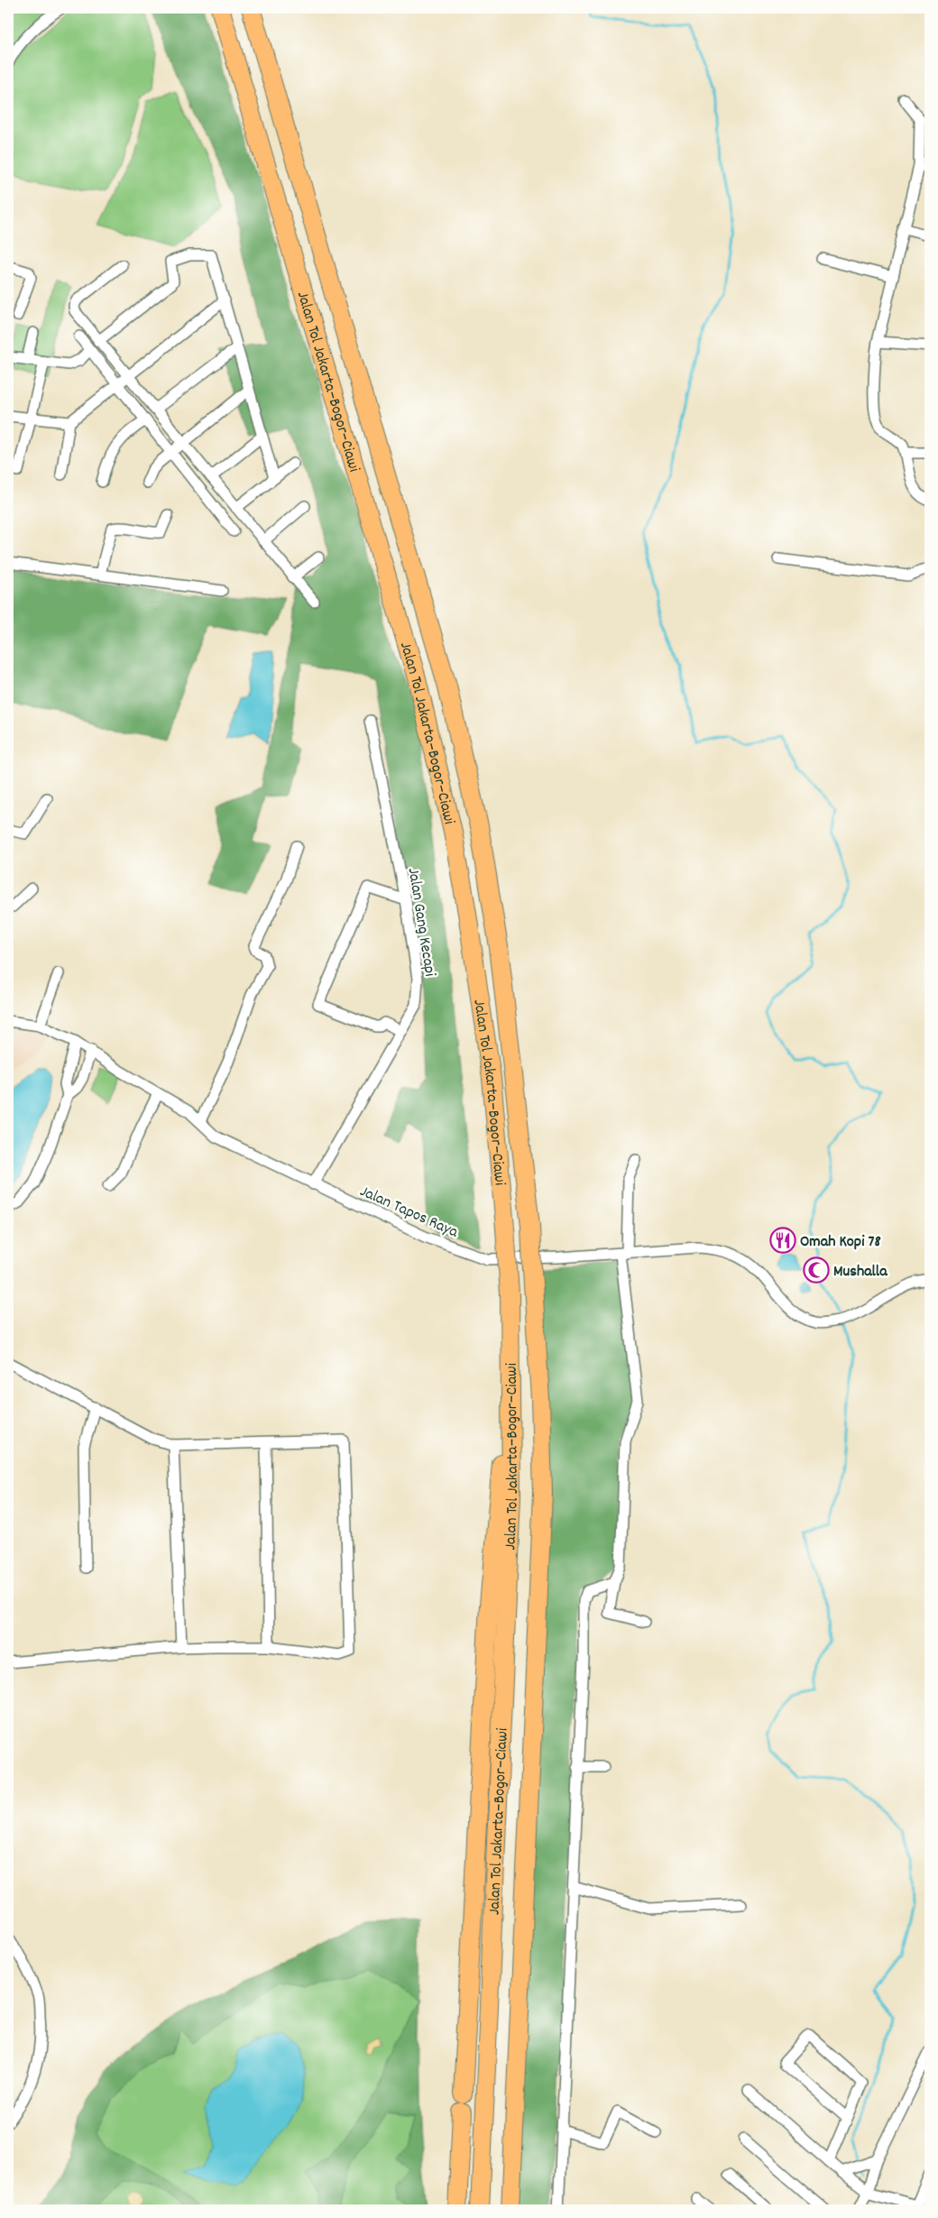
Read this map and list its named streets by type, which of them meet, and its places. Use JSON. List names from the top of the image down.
{
  "streets": {
    "highway": ["Jalan Tol Jakarta–Bogor–Ciawi"],
    "street": ["Jalan Gang Kecapi", "Jalan Tapos Raya"]
  },
  "crossings": [
    ["Jalan Gang Kecapi", "Jalan Tapos Raya"]
  ],
  "places": {
    "restaurant": ["Omah Kopi 78"],
    "mosque": ["Mushalla"]
  }
}
